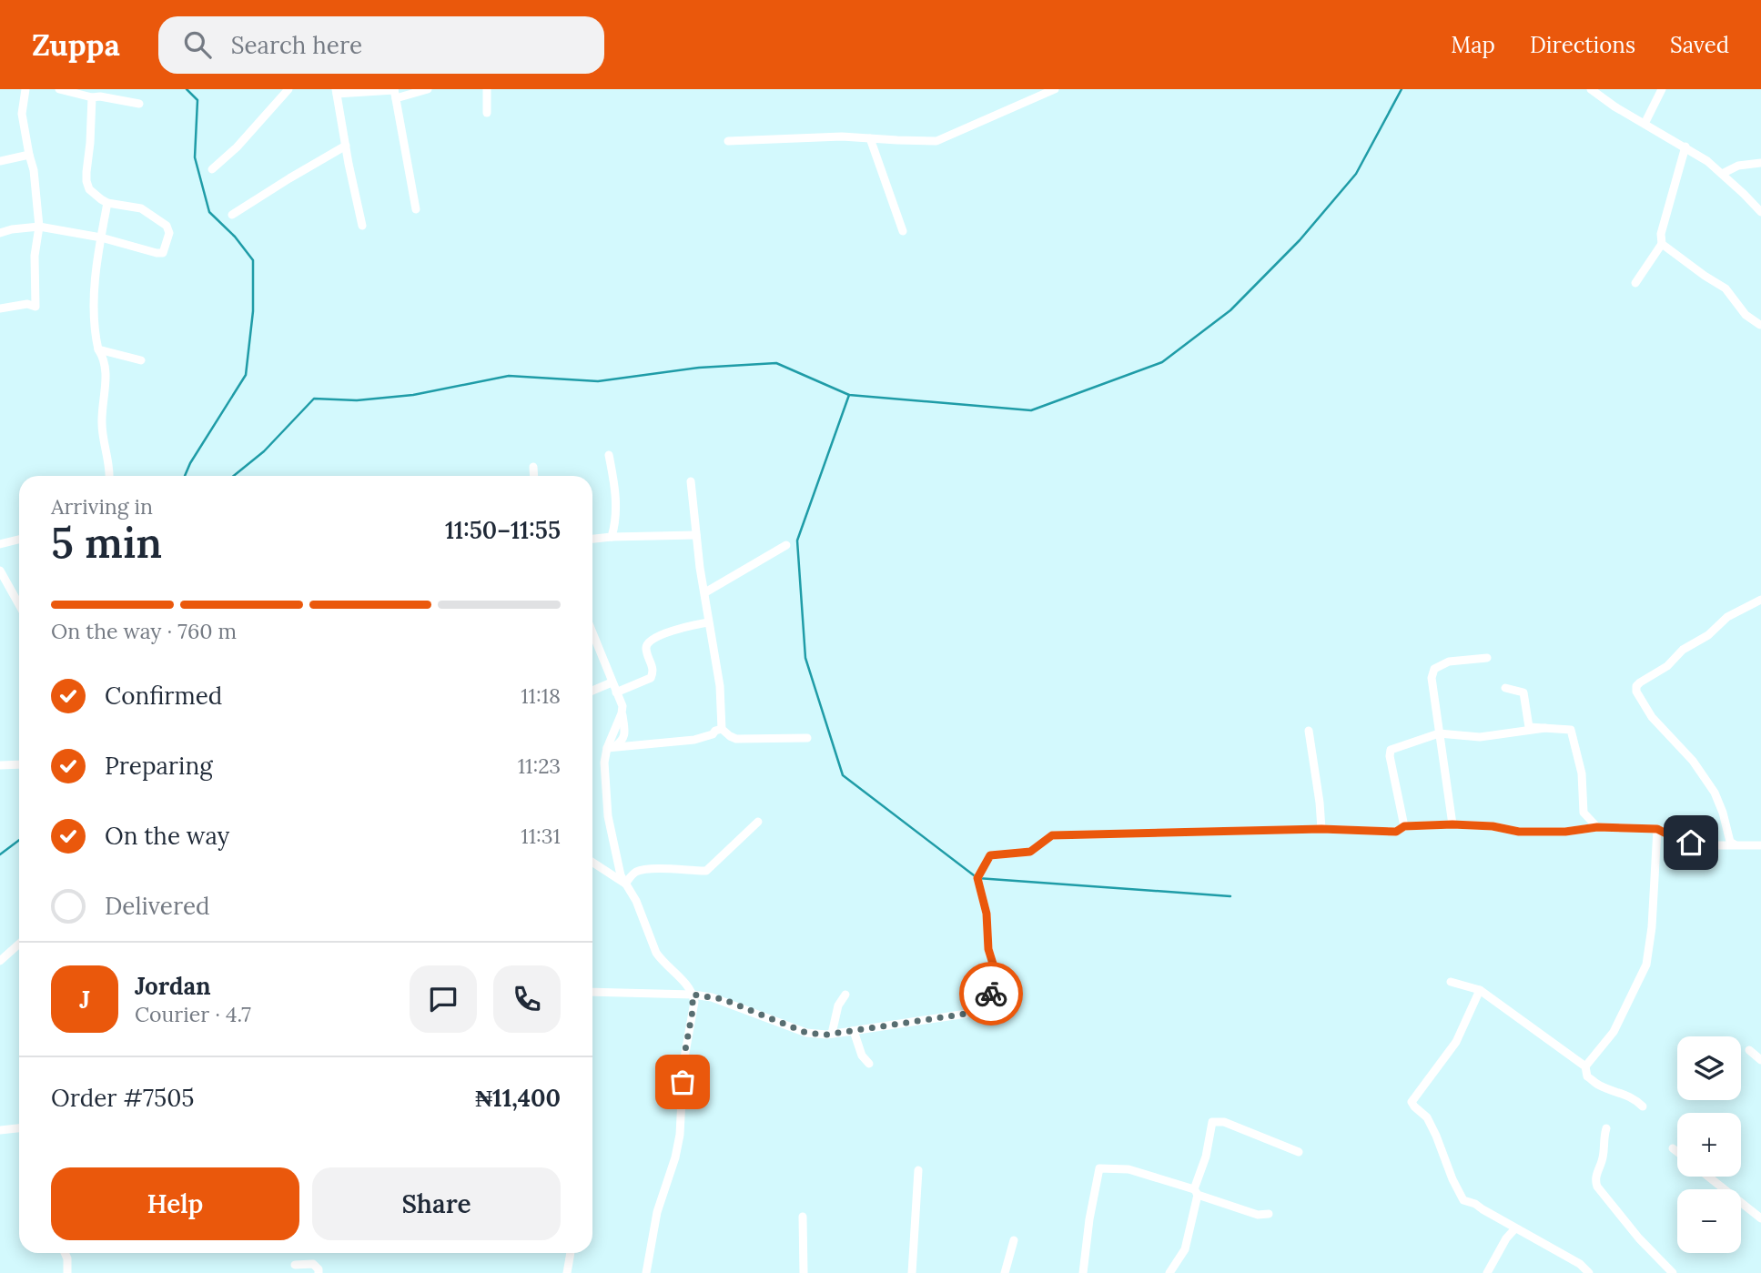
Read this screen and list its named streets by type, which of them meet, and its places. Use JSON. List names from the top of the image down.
{
  "page": {
    "header": "Zuppa",
    "search": "Search here",
    "nav": ["Map", "Directions", "Saved"],
    "heading": ["5 min", "Arriving in", "11:50–11:55"],
    "panel": [
      "Jordan",
      "Courier · 4.7",
      "Order #7505",
      "₦11,400"
    ],
    "bar": "On the way · 760 m",
    "list": [
      ["Confirmed", "11:18"],
      ["Preparing", "11:23"],
      ["On the way", "11:31"],
      "Delivered"
    ],
    "round": "J",
    "map_buttons": ["+", "−"],
    "buttons": ["Help", "Share"]
  }
}
